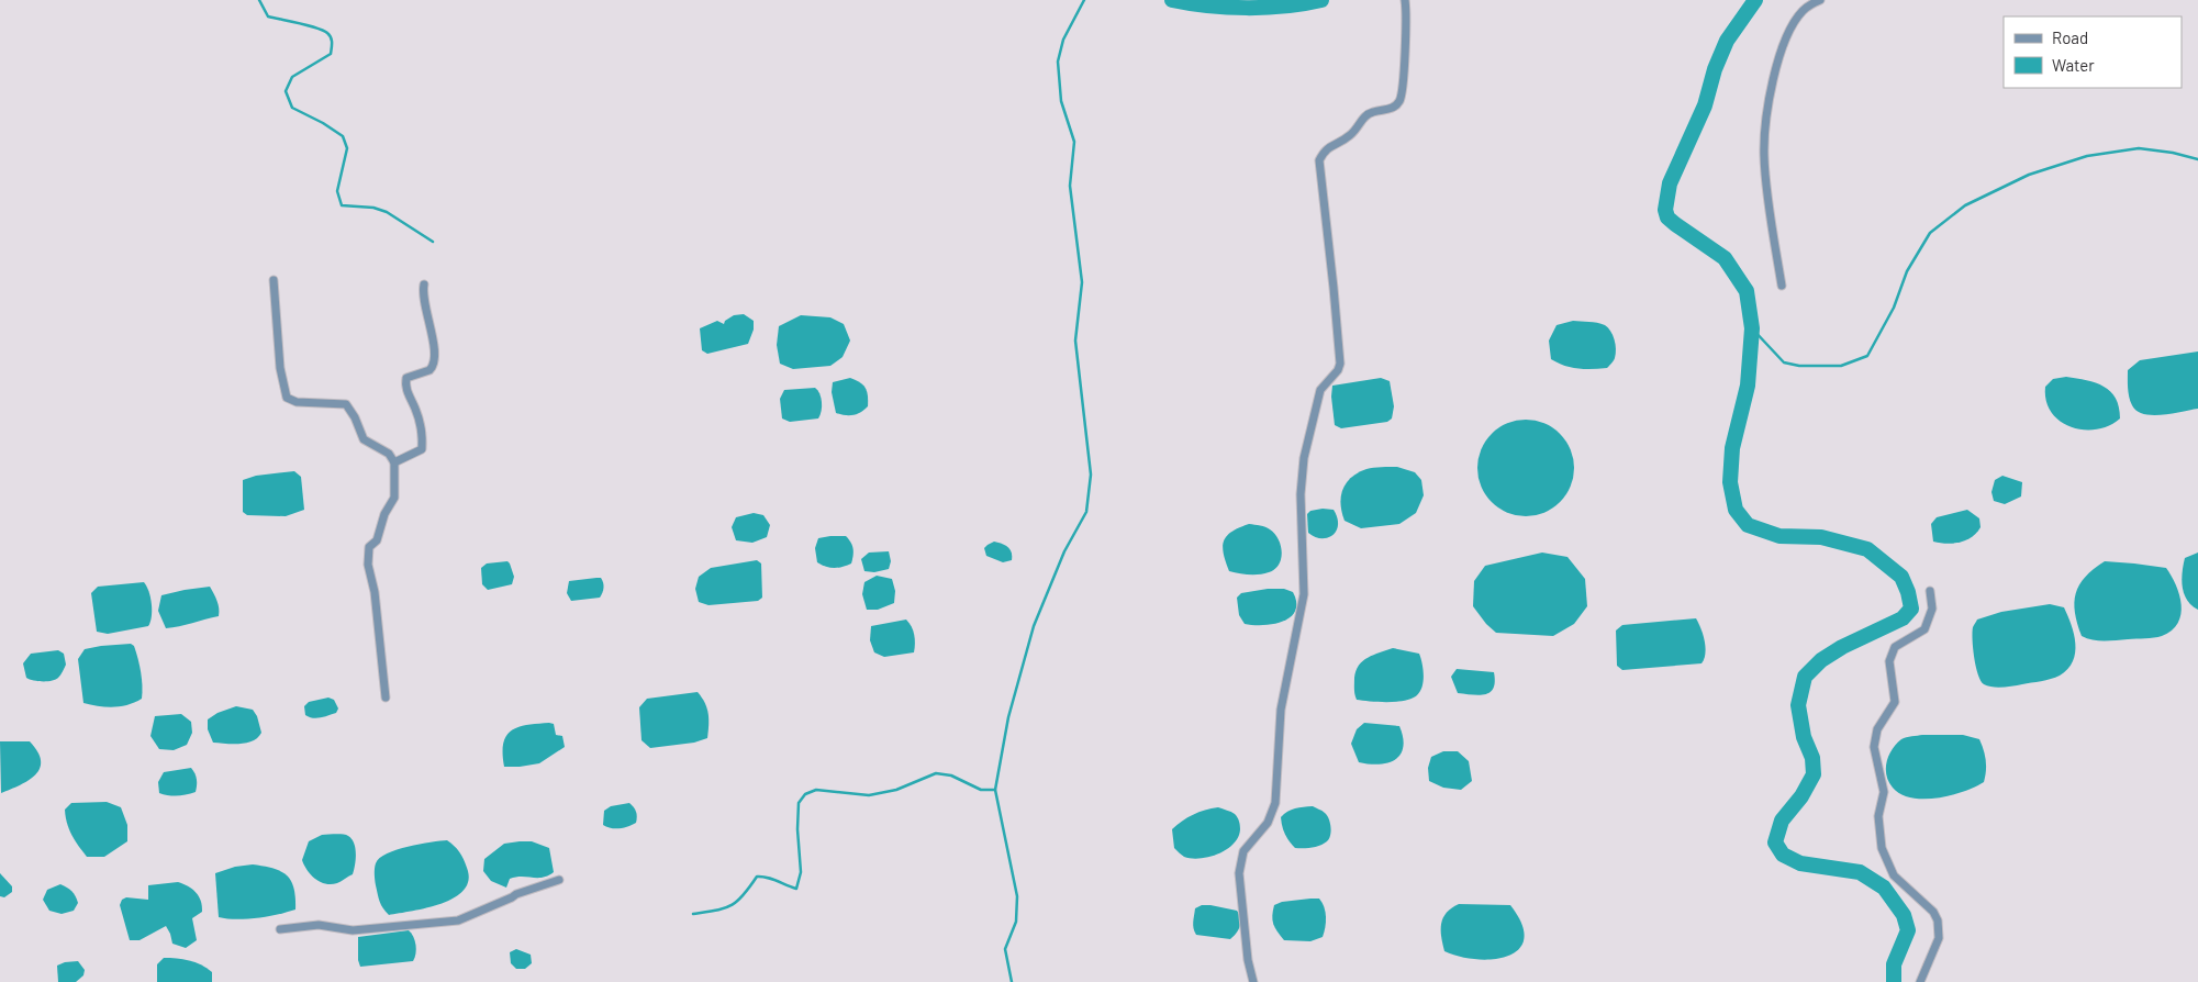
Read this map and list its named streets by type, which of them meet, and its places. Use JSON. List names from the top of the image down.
{
  "legend": ["Road", "Water"]
}
